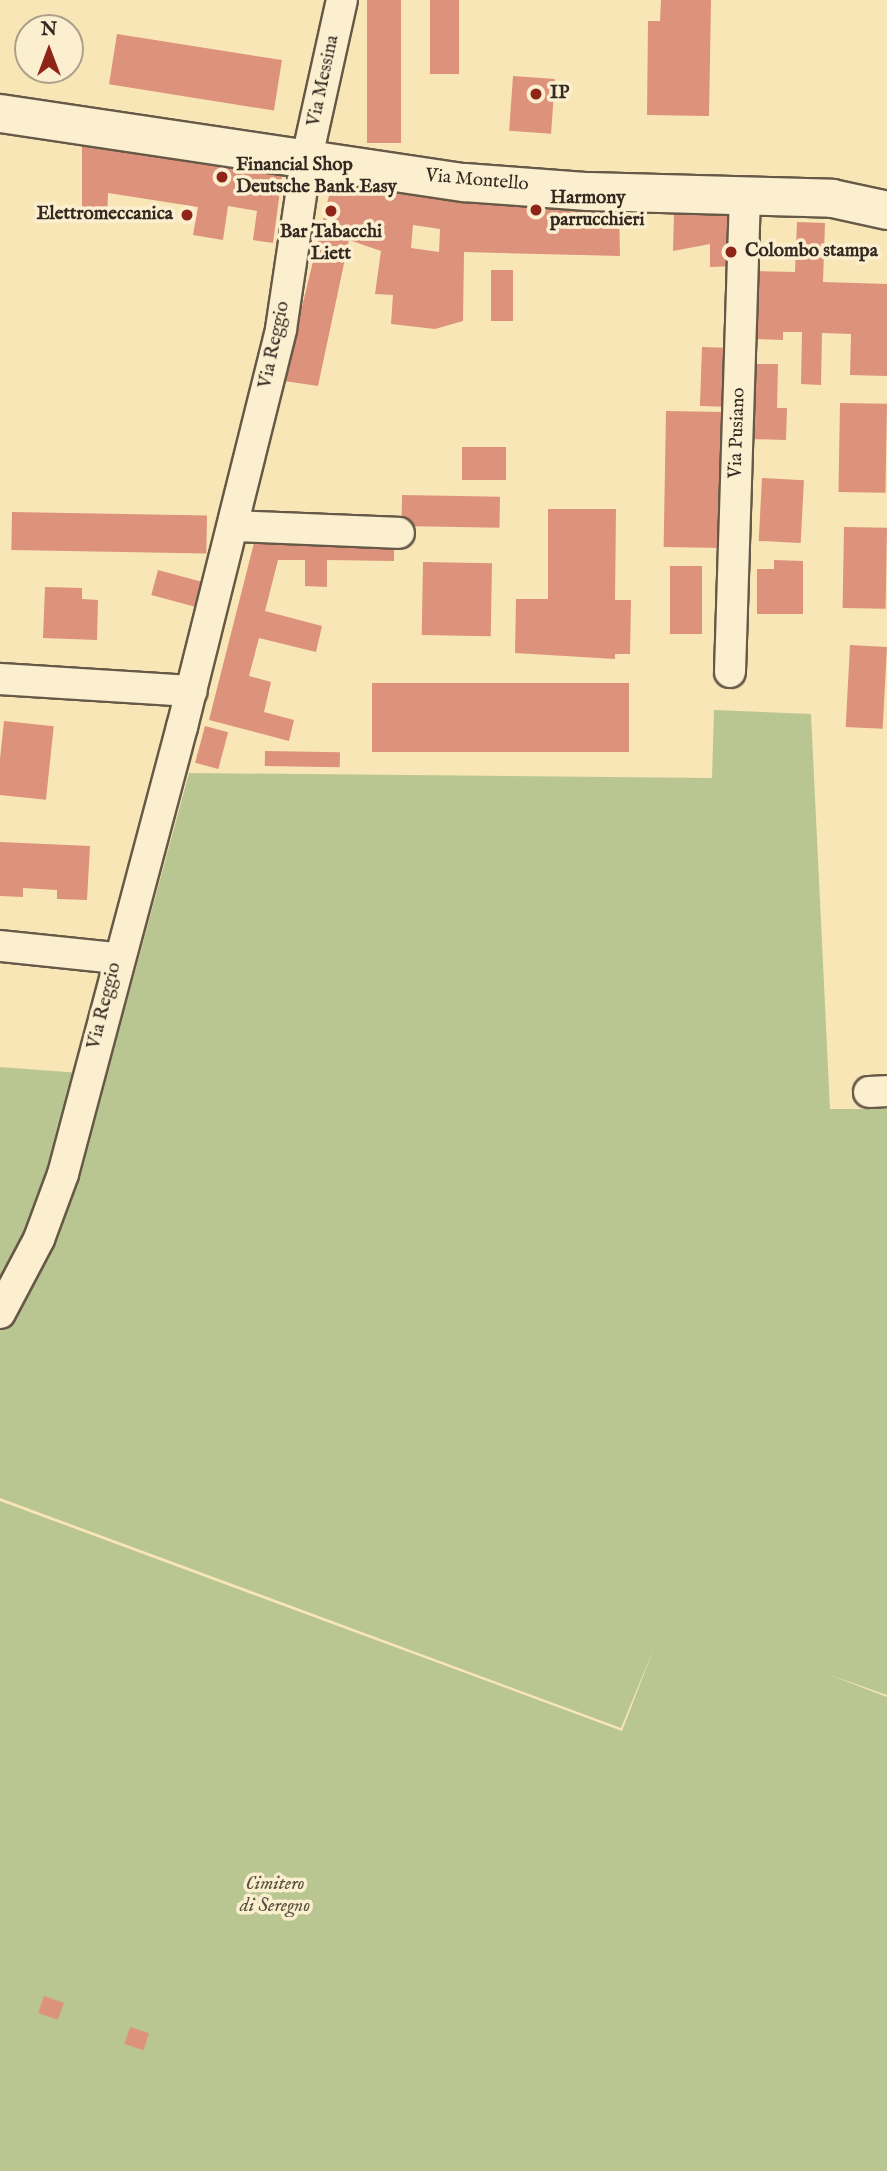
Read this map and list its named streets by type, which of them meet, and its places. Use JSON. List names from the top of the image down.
{
  "streets": {
    "street": [
      "Via Messina",
      "Via Montello",
      "Via Reggio",
      "Via Pusiano"
    ]
  },
  "crossings": [
    ["Via Messina", "Via Montello"],
    ["Via Messina", "Via Reggio"],
    ["Via Montello", "Via Reggio"],
    ["Via Montello", "Via Pusiano"]
  ],
  "parks": ["Cimitero di Seregno"],
  "places": [
    "IP",
    "Financial Shop Deutsche Bank Easy",
    "Harmony parrucchieri",
    "Bar Tabacchi Liett",
    "Elettromeccanica",
    "Colombo stampa"
  ],
  "north": "top"
}
